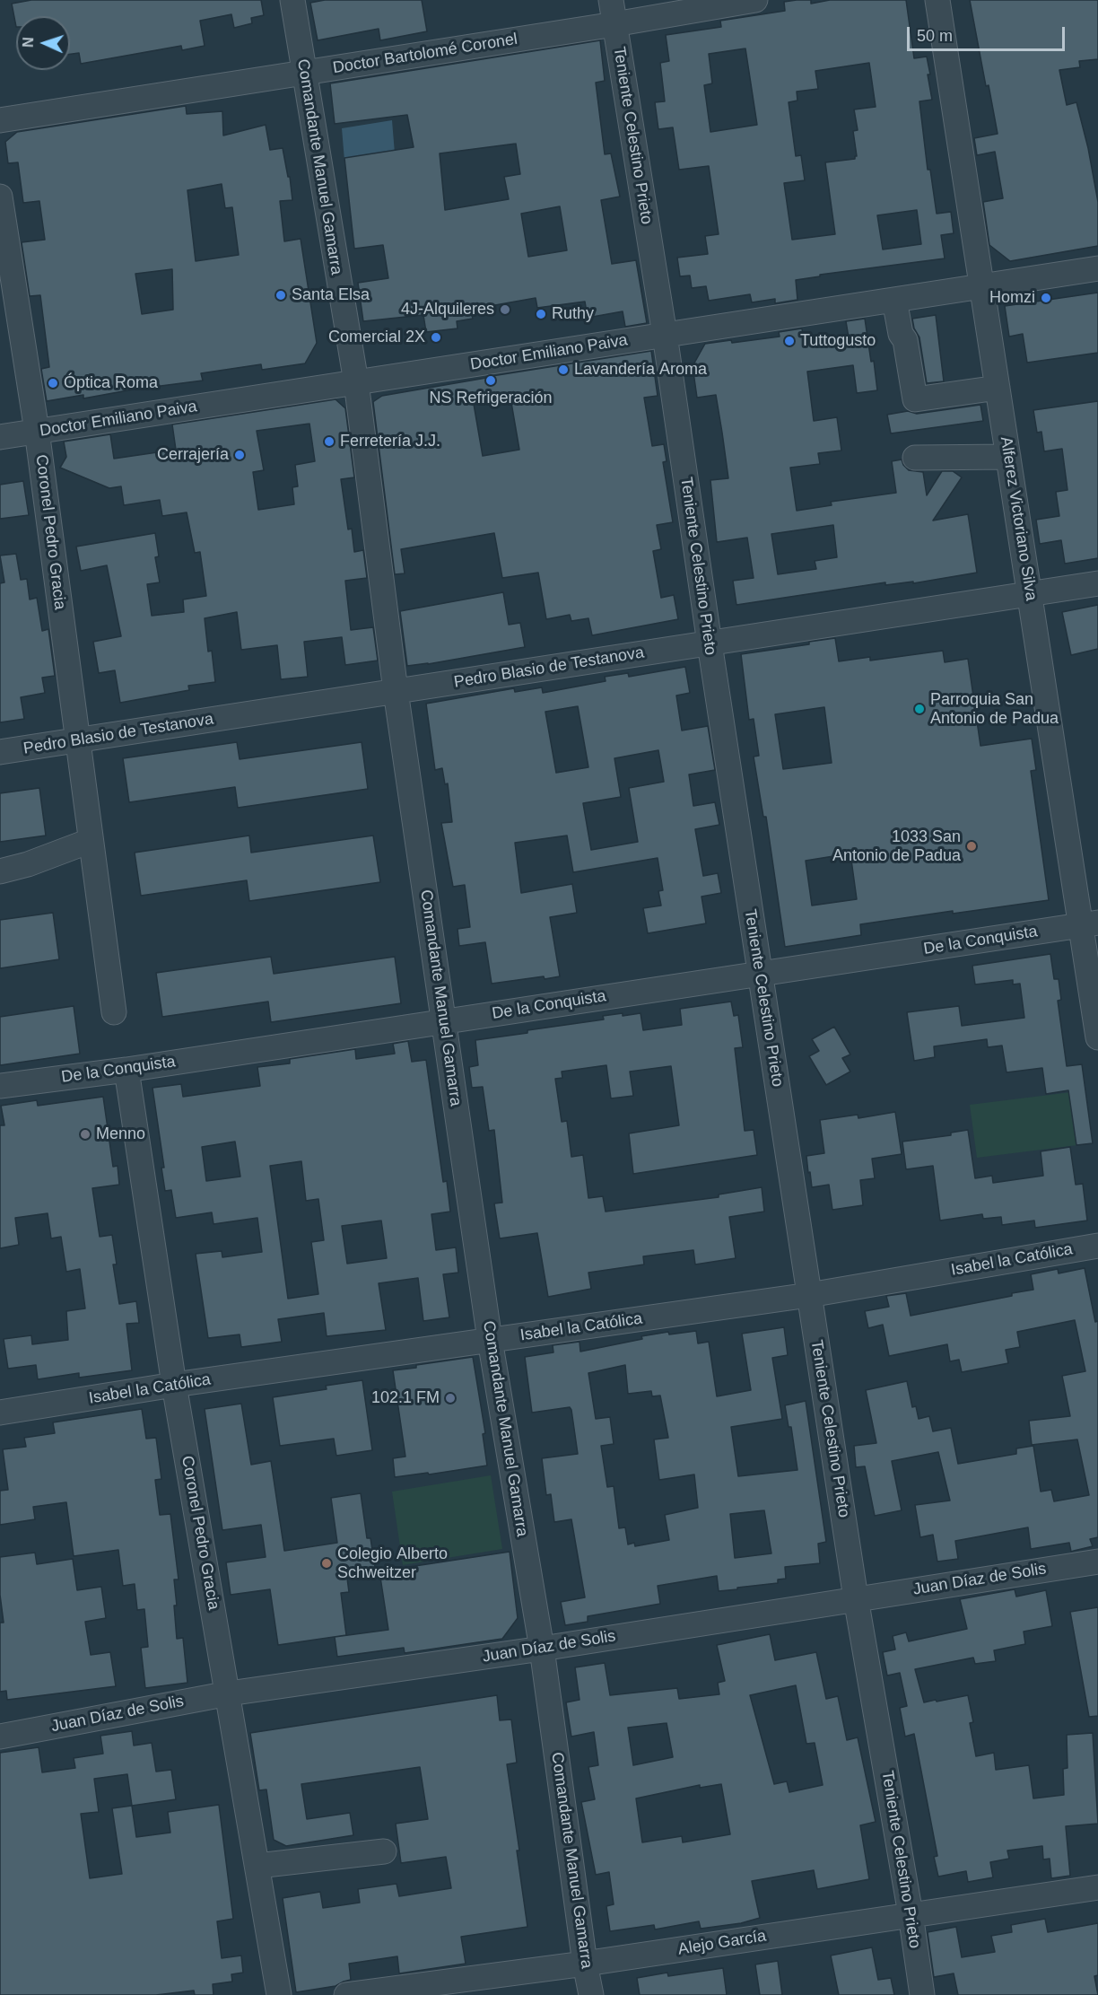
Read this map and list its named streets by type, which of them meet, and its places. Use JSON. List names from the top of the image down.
{
  "streets": {
    "street": [
      "Doctor Bartolomé Coronel",
      "Teniente Celestino Prieto",
      "Comandante Manuel Gamarra",
      "Doctor Emiliano Paiva",
      "Alferez Victoriano Silva",
      "Coronel Pedro Gracia",
      "Pedro Blasio de Testanova",
      "De la Conquista",
      "Isabel la Católica",
      "Juan Díaz de Solis",
      "Alejo García"
    ]
  },
  "crossings": [
    ["Doctor Bartolomé Coronel", "Teniente Celestino Prieto"],
    ["Doctor Bartolomé Coronel", "Comandante Manuel Gamarra"],
    ["Teniente Celestino Prieto", "Doctor Emiliano Paiva"],
    ["Teniente Celestino Prieto", "Pedro Blasio de Testanova"],
    ["Teniente Celestino Prieto", "De la Conquista"],
    ["Teniente Celestino Prieto", "Isabel la Católica"],
    ["Teniente Celestino Prieto", "Juan Díaz de Solis"],
    ["Teniente Celestino Prieto", "Alejo García"],
    ["Comandante Manuel Gamarra", "Doctor Emiliano Paiva"],
    ["Comandante Manuel Gamarra", "Pedro Blasio de Testanova"],
    ["Comandante Manuel Gamarra", "De la Conquista"],
    ["Comandante Manuel Gamarra", "Isabel la Católica"],
    ["Comandante Manuel Gamarra", "Juan Díaz de Solis"],
    ["Comandante Manuel Gamarra", "Alejo García"],
    ["Doctor Emiliano Paiva", "Alferez Victoriano Silva"],
    ["Doctor Emiliano Paiva", "Coronel Pedro Gracia"],
    ["Alferez Victoriano Silva", "Pedro Blasio de Testanova"],
    ["Alferez Victoriano Silva", "De la Conquista"],
    ["Coronel Pedro Gracia", "Pedro Blasio de Testanova"],
    ["Coronel Pedro Gracia", "De la Conquista"],
    ["Coronel Pedro Gracia", "Isabel la Católica"],
    ["Coronel Pedro Gracia", "Juan Díaz de Solis"]
  ],
  "places": [
    "Santa Elsa",
    "Homzi",
    "4J-Alquileres",
    "Ruthy",
    "Comercial 2X",
    "Tuttogusto",
    "Lavandería Aroma",
    "NS Refrigeración",
    "Óptica Roma",
    "Ferretería J.J.",
    "Cerrajería",
    "Parroquia San Antonio de Padua",
    "1033 San Antonio de Padua",
    "Menno",
    "102.1 FM",
    "Colegio Alberto Schweitzer"
  ],
  "scale_bar": "50 m",
  "north": "left"
}
